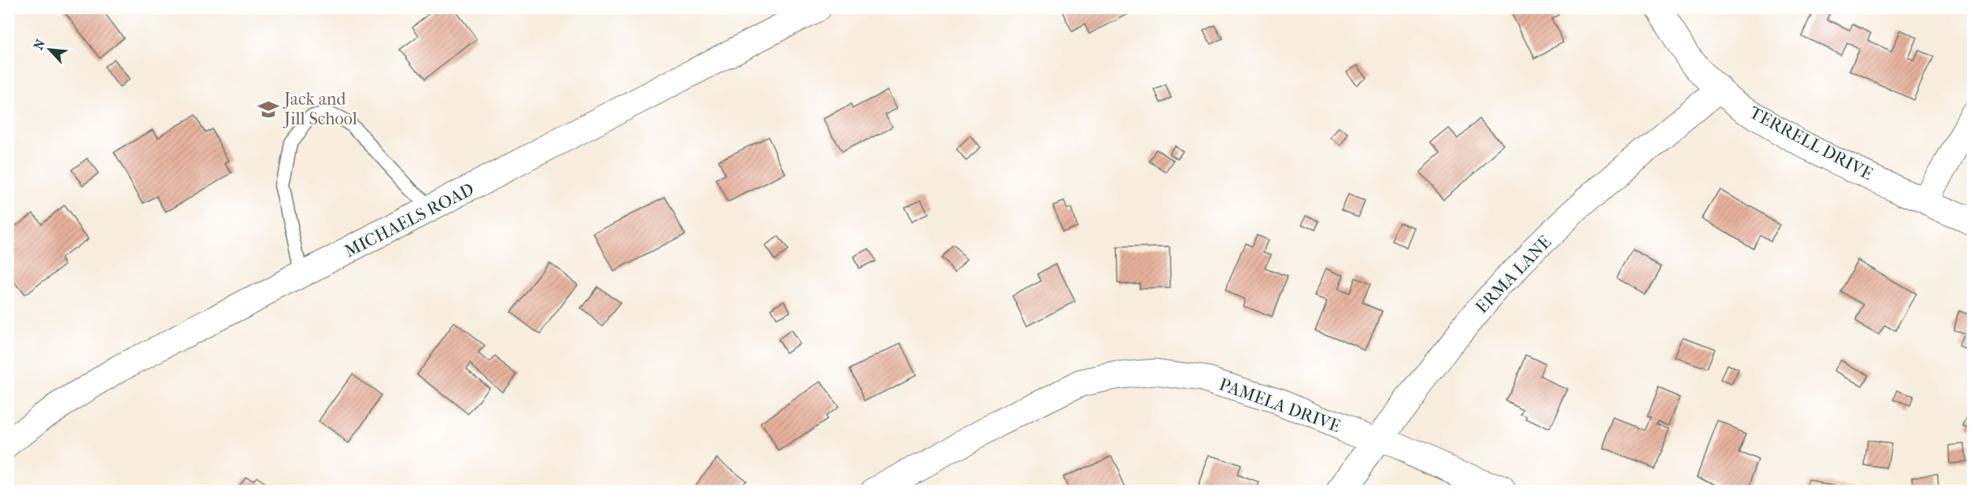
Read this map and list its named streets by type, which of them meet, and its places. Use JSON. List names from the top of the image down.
{
  "streets": {
    "street": [
      "TERRELL DRIVE",
      "MICHAELS ROAD",
      "ERMA LANE",
      "PAMELA DRIVE"
    ]
  },
  "crossings": [
    ["TERRELL DRIVE", "ERMA LANE"],
    ["ERMA LANE", "PAMELA DRIVE"]
  ],
  "places": {
    "school or university": ["Jack and Jill School"]
  },
  "north": "top left"
}
